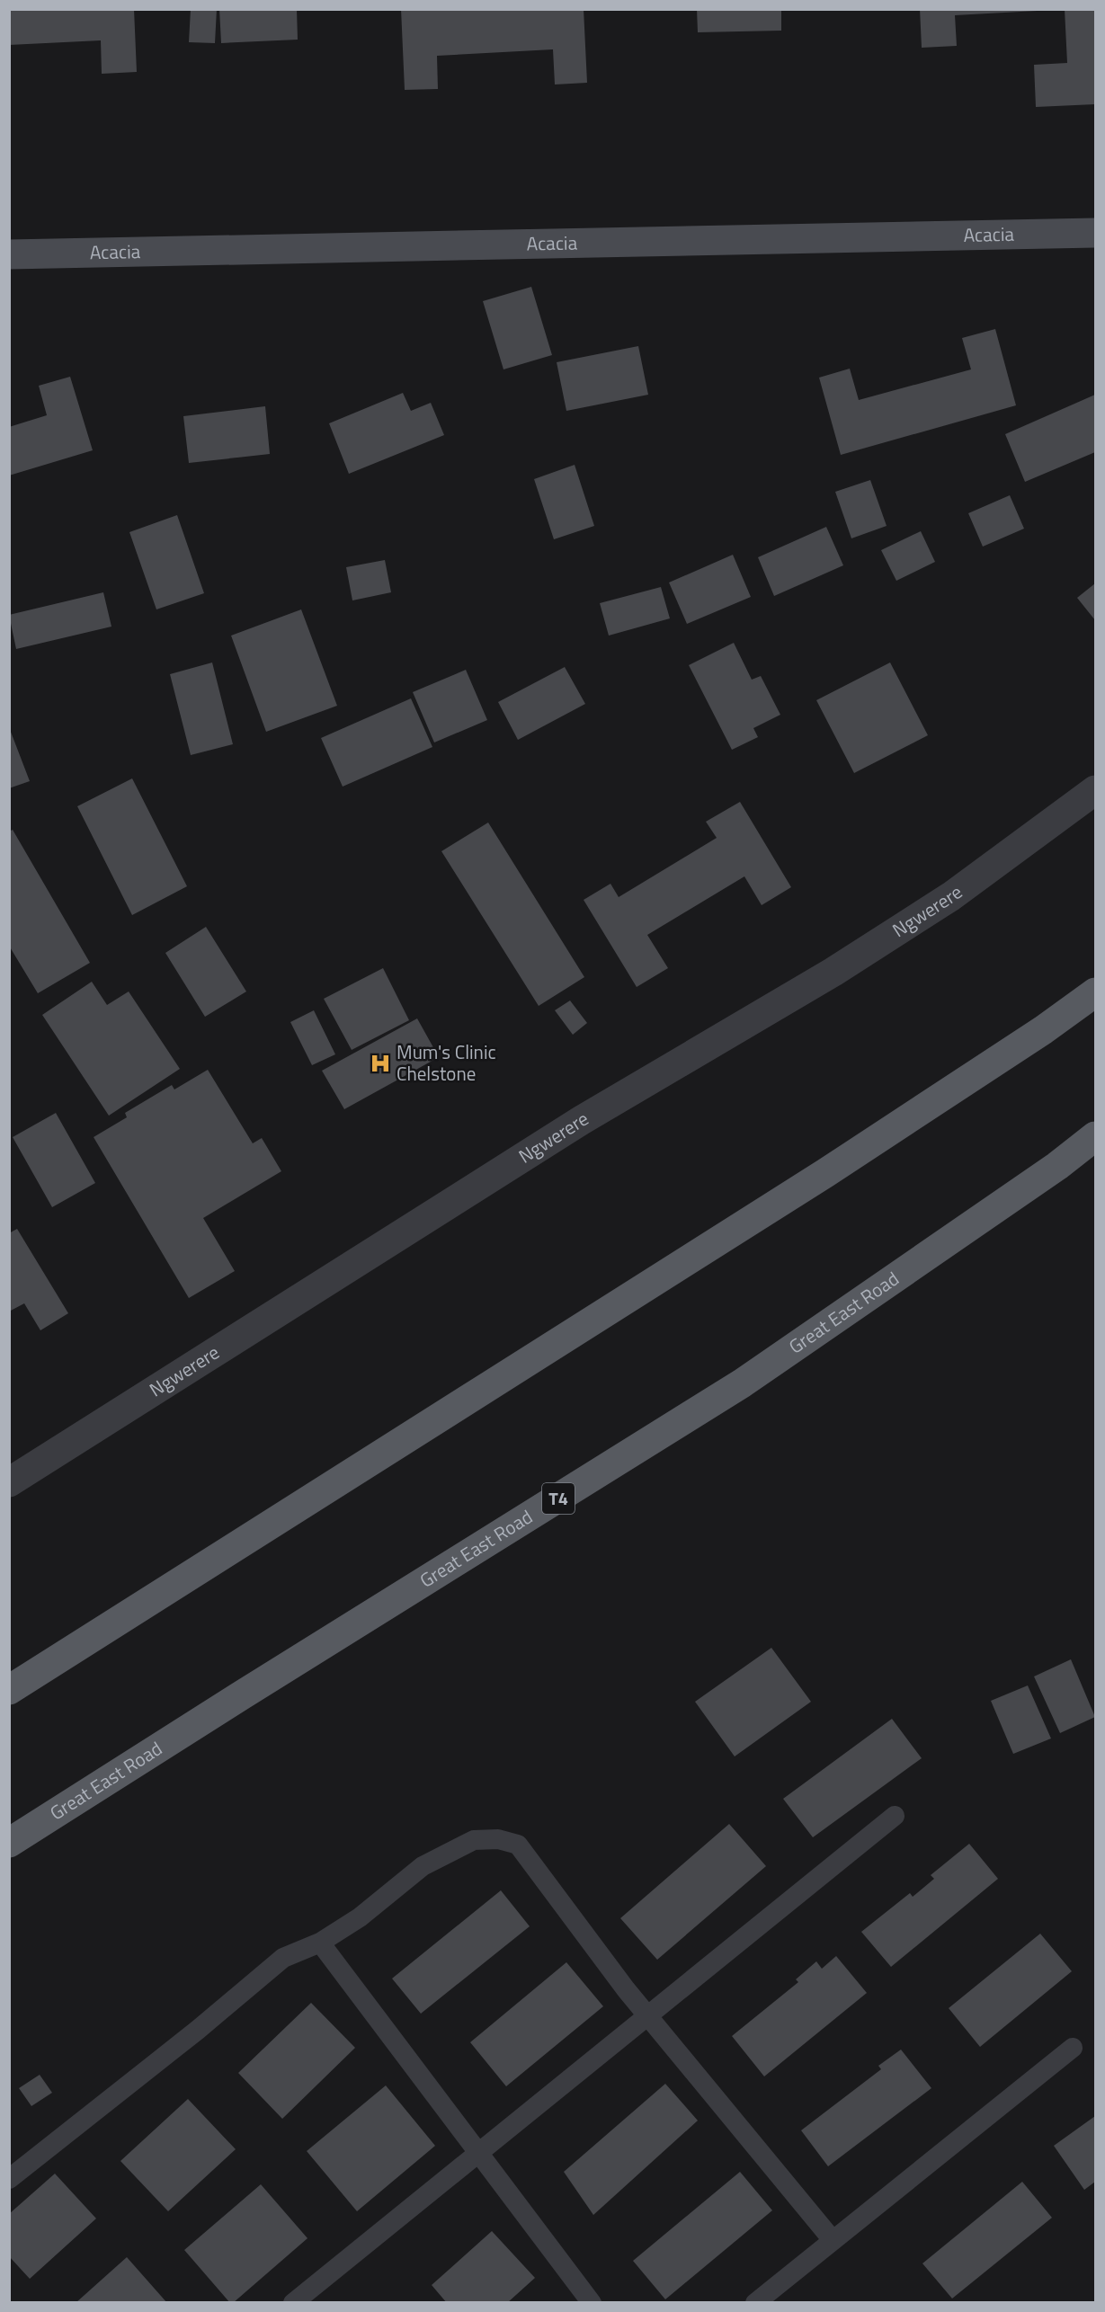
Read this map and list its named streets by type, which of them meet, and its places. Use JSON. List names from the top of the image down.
{
  "streets": {
    "main road": ["Acacia", "Great East Road", "T4"],
    "street": ["Ngwerere"]
  },
  "places": {
    "hospital": ["Mum's Clinic Chelstone"]
  }
}
